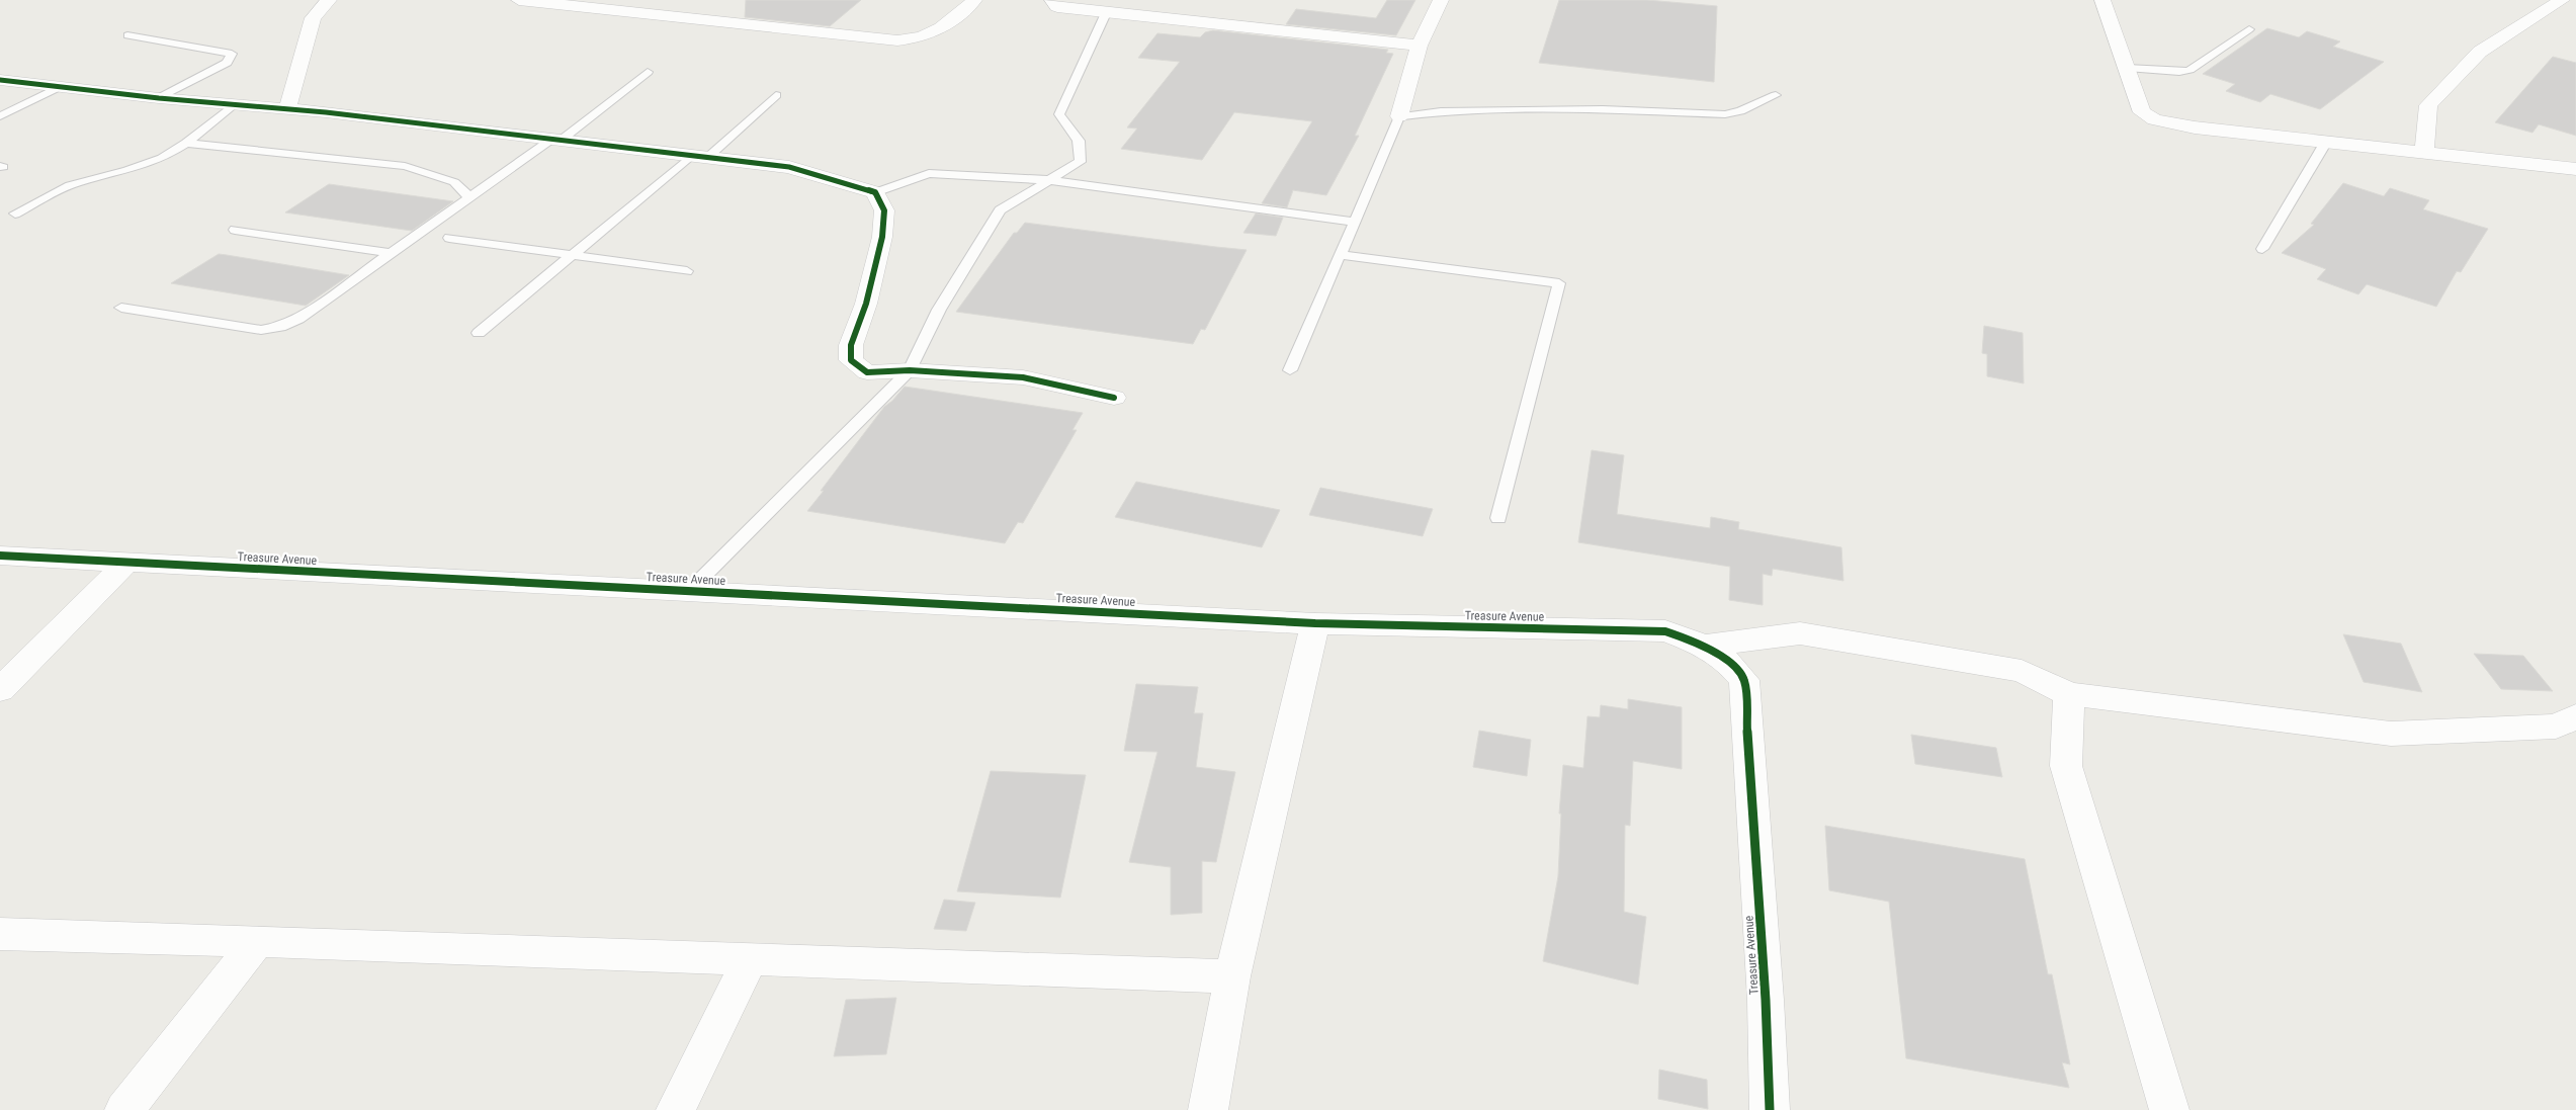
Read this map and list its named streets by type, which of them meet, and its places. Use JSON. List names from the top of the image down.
{
  "streets": {
    "street": ["Treasure Avenue"]
  }
}
